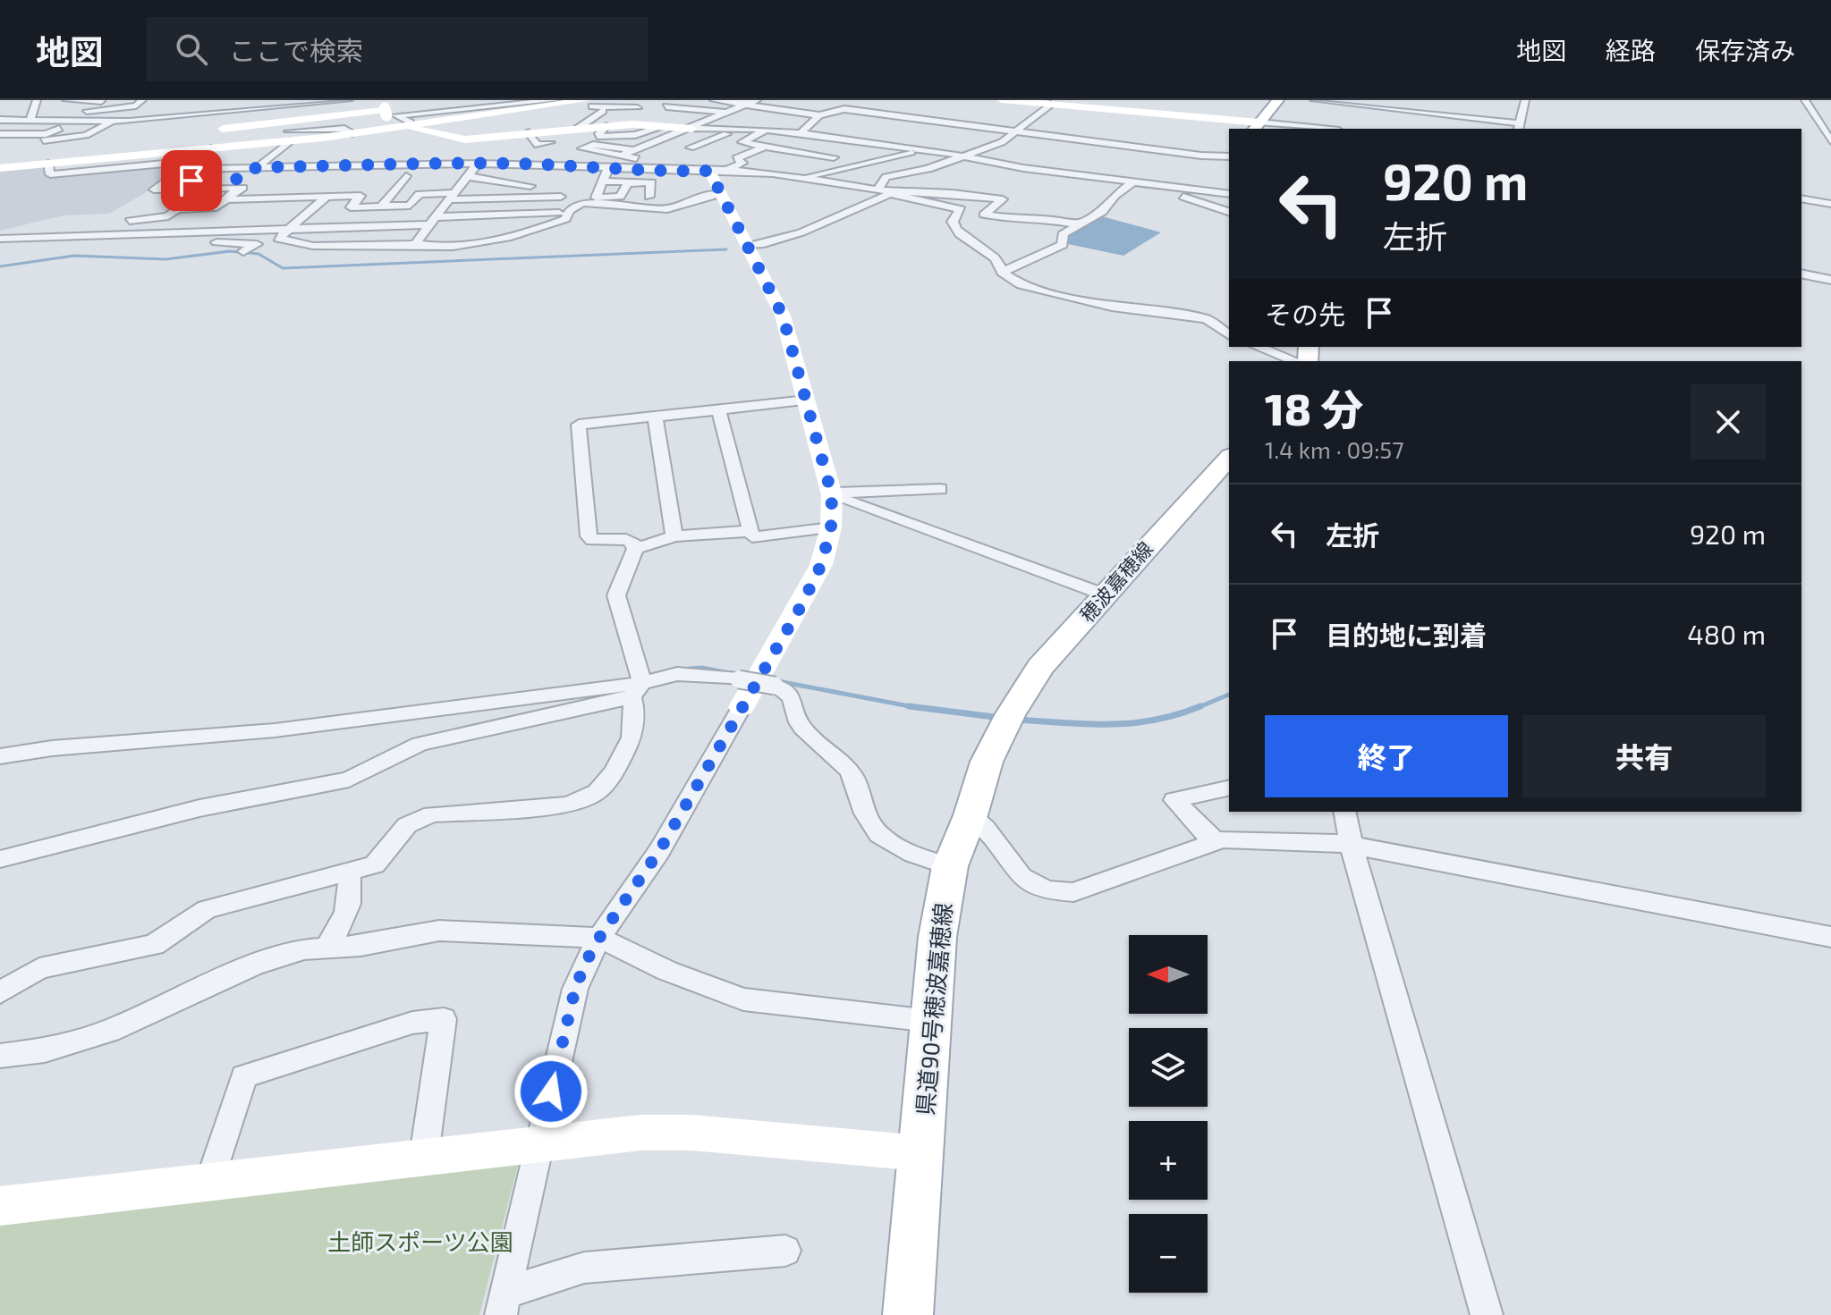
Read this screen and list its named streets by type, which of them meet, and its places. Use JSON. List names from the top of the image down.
{
  "streets": {
    "main road": ["穂波嘉穂線", "県道90号穂波嘉穂線"]
  },
  "crossings": [
    ["穂波嘉穂線", "県道90号穂波嘉穂線"]
  ],
  "parks": ["土師スポーツ公園"],
  "north": "left",
  "page": {
    "header": "地図",
    "search": "ここで検索",
    "nav": ["地図", "経路", "保存済み"],
    "turn": ["920 m", "左折"],
    "then": "その先",
    "heading": ["18 分", "1.4 km · 09:57"],
    "list": [
      {
        "name": "左折",
        "value": "920 m"
      },
      {
        "name": "目的地に到着",
        "value": "480 m"
      }
    ],
    "buttons": ["終了", "共有"],
    "map_buttons": ["+", "−"]
  }
}
